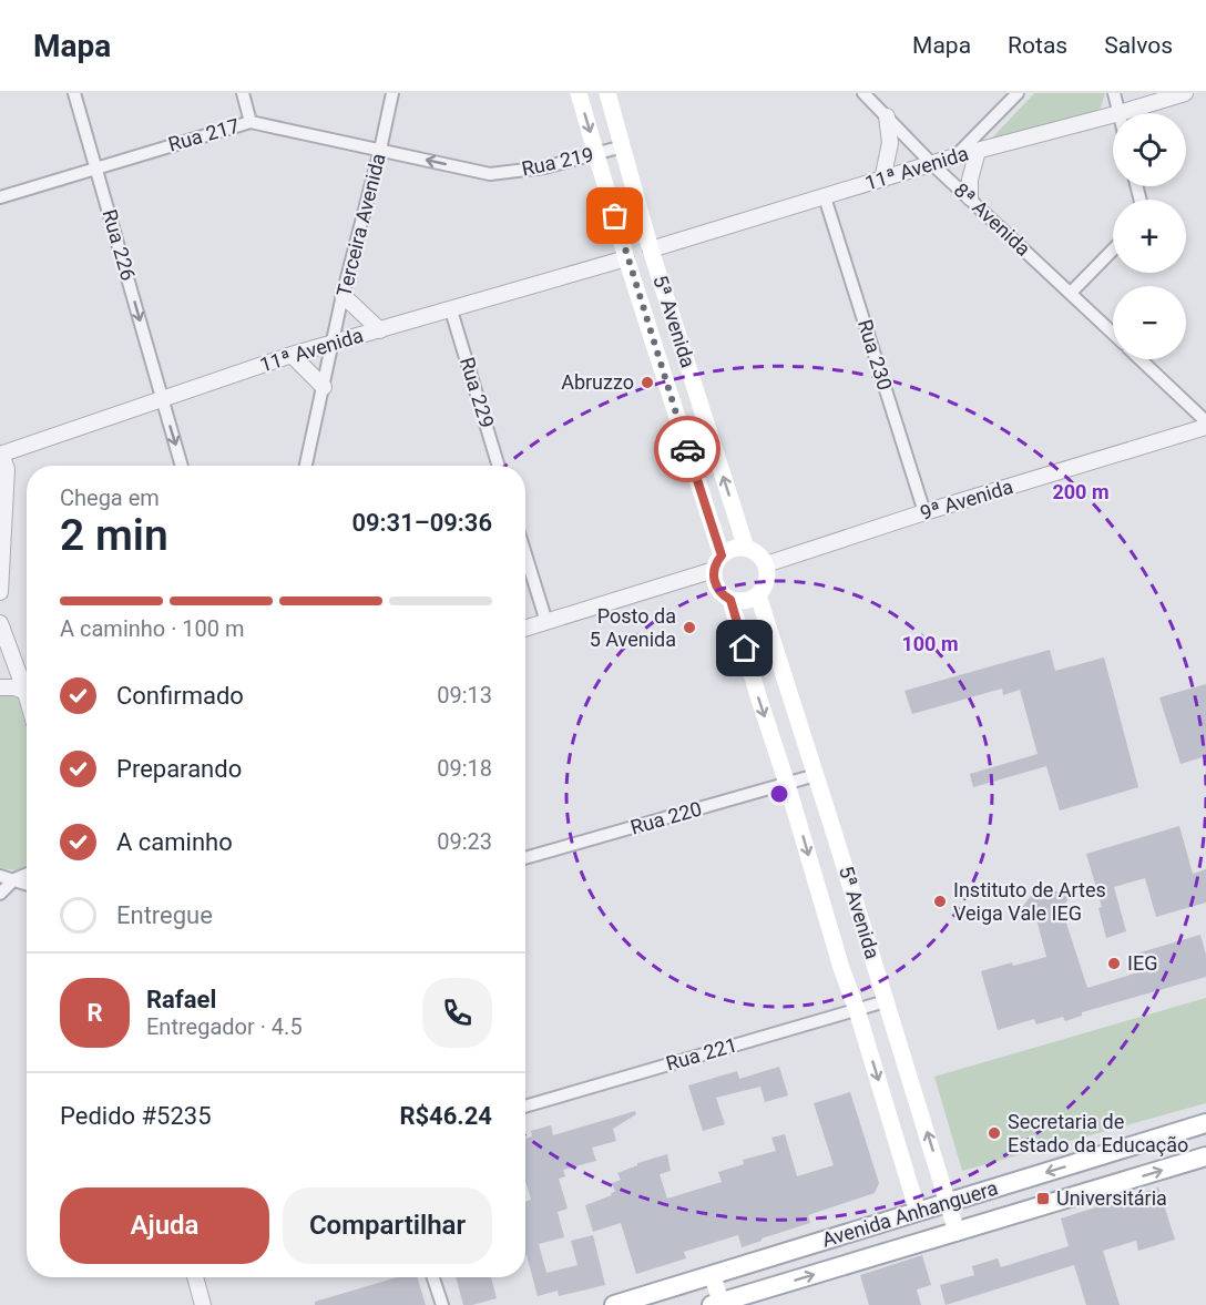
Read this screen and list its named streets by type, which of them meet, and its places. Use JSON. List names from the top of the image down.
{
  "streets": {
    "main road": ["5ª Avenida", "Avenida Anhanguera"],
    "street": [
      "Rua 217",
      "Rua 219",
      "11ª Avenida",
      "8ª Avenida",
      "Terceira Avenida",
      "Rua 226",
      "Rua 230",
      "Rua 229",
      "9ª Avenida",
      "Rua 220",
      "Rua 221"
    ]
  },
  "crossings": [
    ["Rua 217", "Rua 219"],
    ["Rua 217", "Terceira Avenida"],
    ["Rua 217", "Rua 226"],
    ["Rua 219", "5ª Avenida"],
    ["11ª Avenida", "8ª Avenida"],
    ["11ª Avenida", "Terceira Avenida"],
    ["11ª Avenida", "Rua 226"],
    ["11ª Avenida", "5ª Avenida"],
    ["11ª Avenida", "Rua 230"],
    ["11ª Avenida", "Rua 229"],
    ["5ª Avenida", "9ª Avenida"],
    ["5ª Avenida", "Rua 220"],
    ["5ª Avenida", "Rua 221"],
    ["5ª Avenida", "Avenida Anhanguera"],
    ["Rua 230", "9ª Avenida"]
  ],
  "one_way": ["Rua 226"],
  "places": {
    "other": [
      "Abruzzo",
      "Posto da 5 Avenida",
      "Instituto de Artes Veiga Vale IEG",
      "IEG",
      "Secretaria de Estado da Educação"
    ],
    "transit": ["Universitária"]
  },
  "page": {
    "header": "Mapa",
    "nav": ["Mapa", "Rotas", "Salvos"],
    "map_buttons": ["+", "−"],
    "heading": ["2 min", "Chega em", "09:31–09:36"],
    "panel": [
      "Rafael",
      "Entregador · 4.5",
      "Pedido #5235",
      "R$46.24"
    ],
    "bar": "A caminho · 100 m",
    "list": [
      ["Confirmado", "09:13"],
      ["Preparando", "09:18"],
      ["A caminho", "09:23"],
      "Entregue"
    ],
    "round": "R",
    "buttons": ["Ajuda", "Compartilhar"]
  },
  "rings": ["200 m", "100 m"]
}
